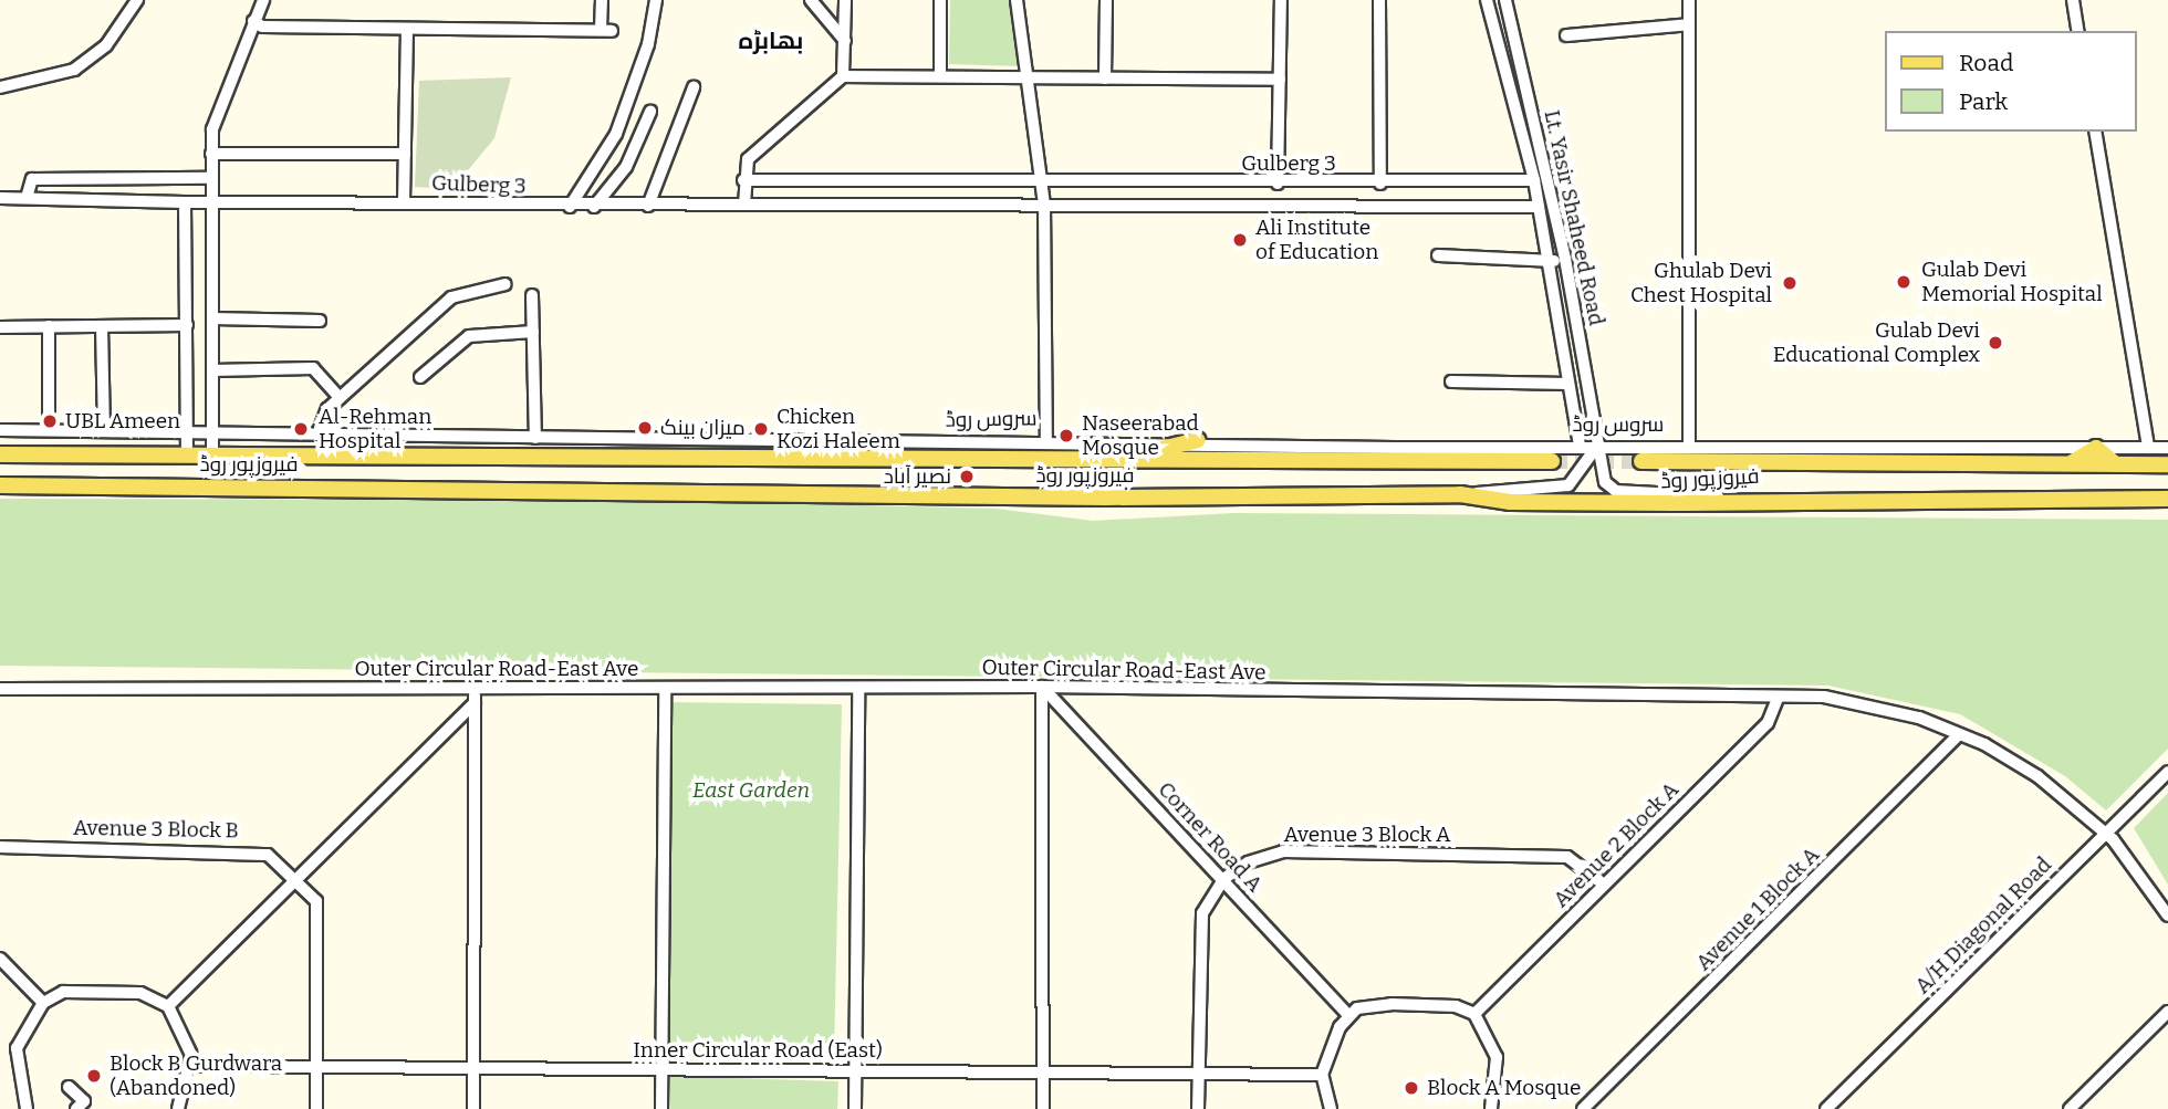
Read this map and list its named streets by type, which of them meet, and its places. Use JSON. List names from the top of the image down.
{
  "streets": {
    "main road": ["فیروزپور روڈ"],
    "street": [
      "Gulberg 3",
      "Lt. Yasir Shaheed Road",
      "سروس روڈ",
      "Outer Circular Road-East Ave",
      "Avenue 3 Block B",
      "Avenue 3 Block A",
      "Corner Road A",
      "Avenue 2 Block A",
      "Avenue 1 Block A",
      "A/H Diagonal Road",
      "Inner Circular Road (East)"
    ]
  },
  "crossings": [
    ["Lt. Yasir Shaheed Road", "سروس روڈ"],
    ["Lt. Yasir Shaheed Road", "فیروزپور روڈ"],
    ["Outer Circular Road-East Ave", "Corner Road A"],
    ["Outer Circular Road-East Ave", "Avenue 2 Block A"],
    ["Outer Circular Road-East Ave", "Avenue 1 Block A"],
    ["Outer Circular Road-East Ave", "A/H Diagonal Road"],
    ["Avenue 3 Block B", "Inner Circular Road (East)"],
    ["Avenue 3 Block A", "Corner Road A"],
    ["Avenue 3 Block A", "Avenue 2 Block A"]
  ],
  "districts": ["بھابڑہ"],
  "parks": ["East Garden"],
  "places": [
    "Ali Institute of Education",
    "Gulab Devi Memorial Hospital",
    "Ghulab Devi Chest Hospital",
    "Gulab Devi Educational Complex",
    "UBL Ameen",
    "میزان بینک",
    "Al-Rehman Hospital",
    "Chicken Kozi Haleem",
    "Naseerabad Mosque",
    "نصیر آباد",
    "Block B Gurdwara (Abandoned)",
    "Block A Mosque"
  ],
  "legend": ["Road", "Park"]
}
